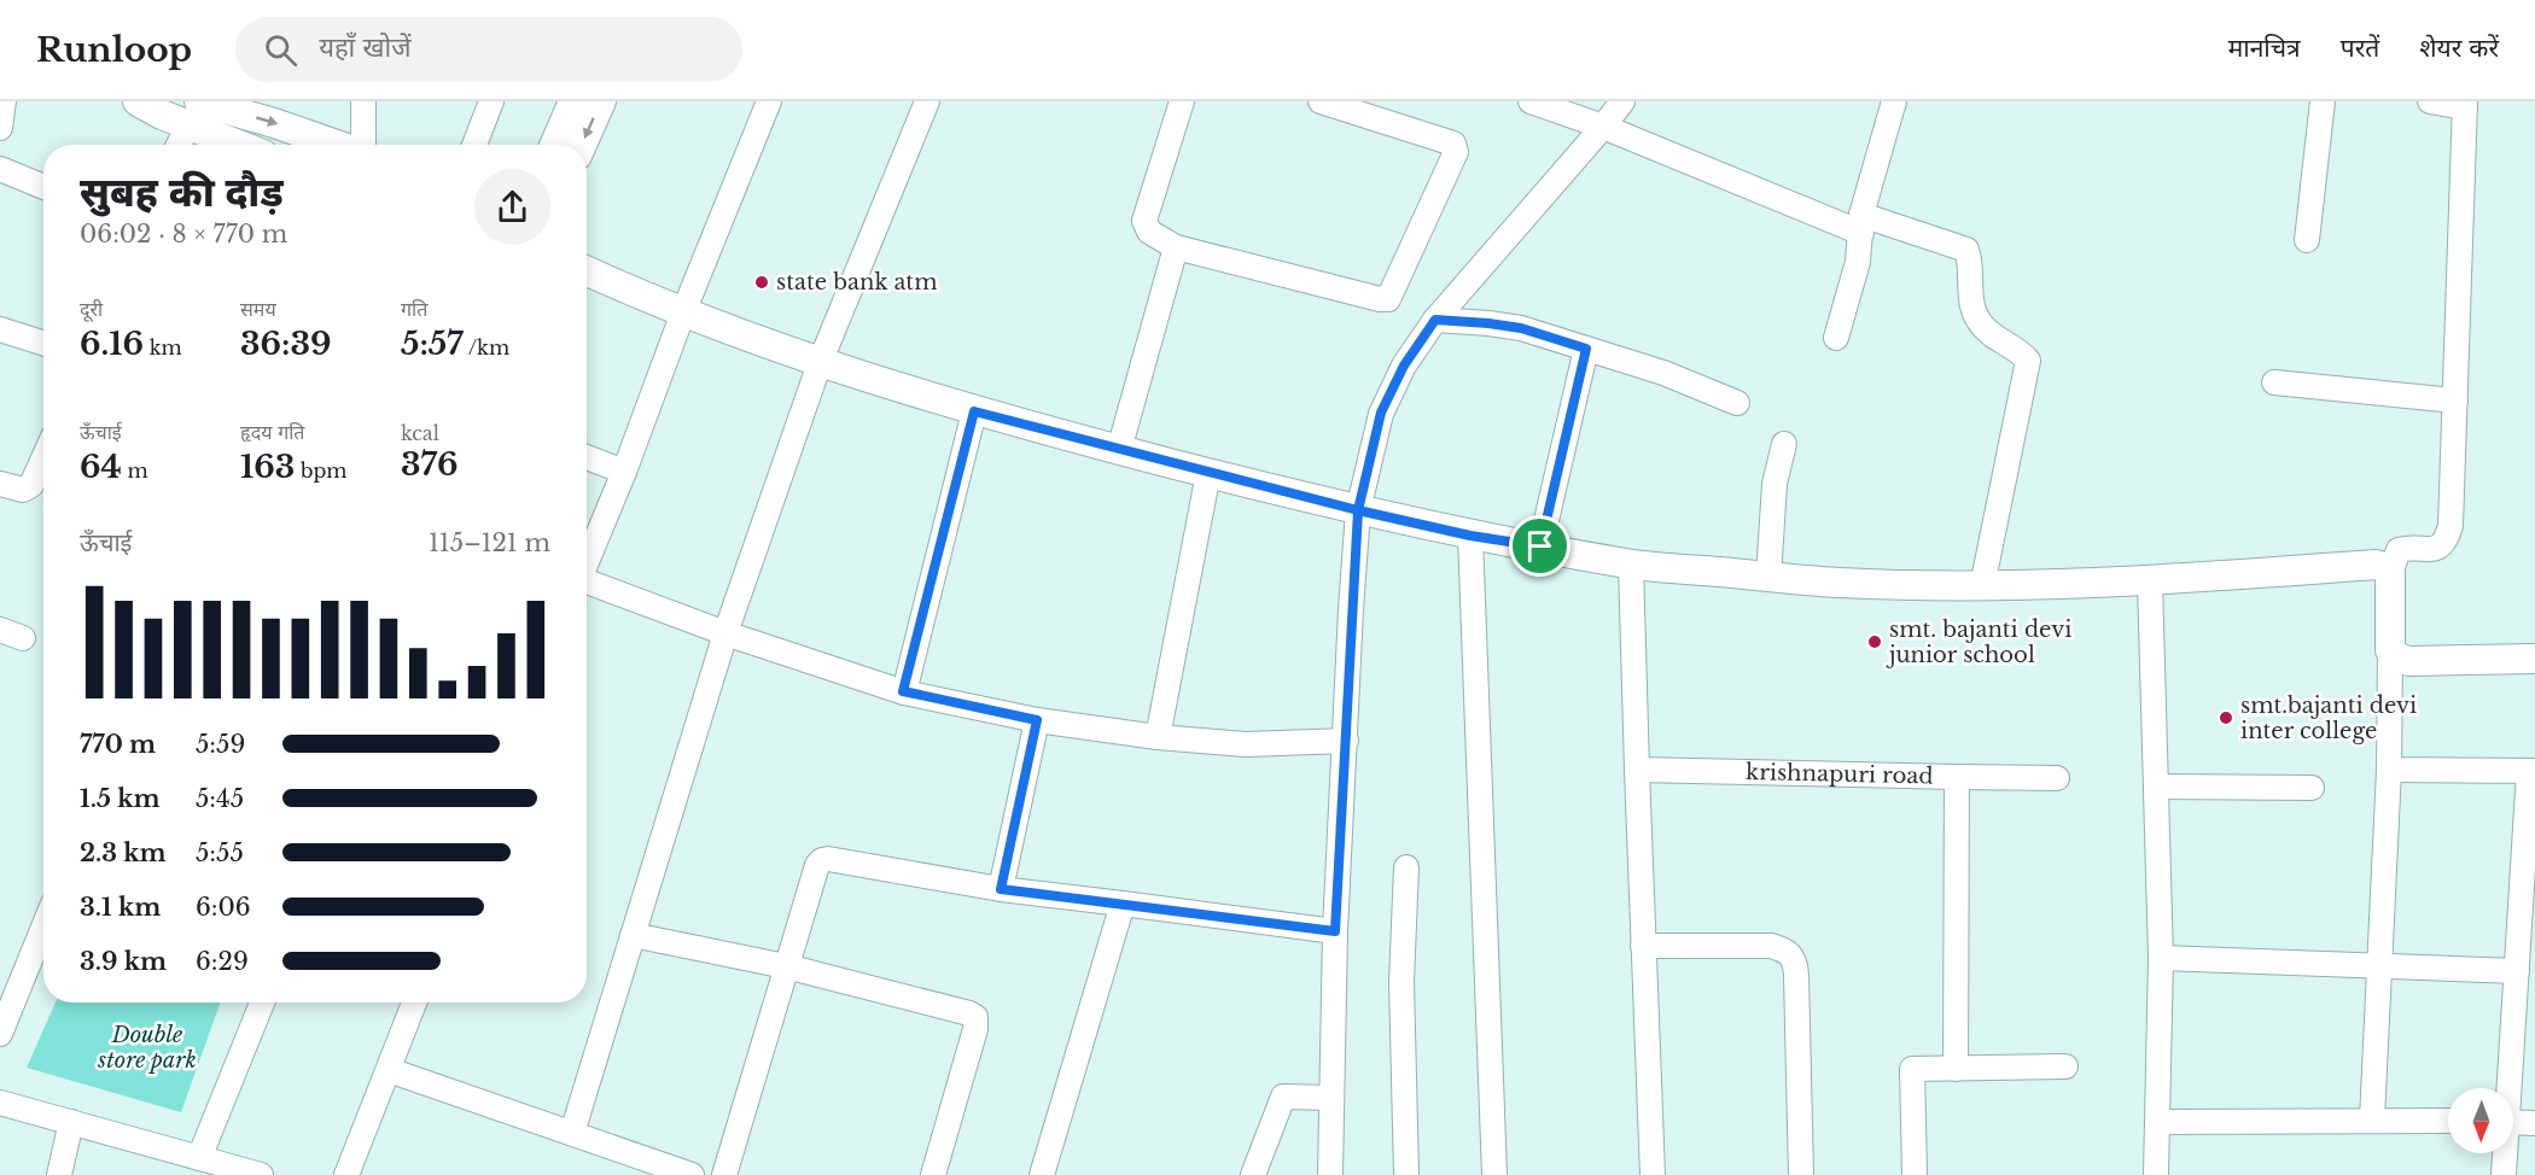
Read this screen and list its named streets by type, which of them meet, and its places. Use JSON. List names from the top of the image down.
{
  "streets": {
    "street": ["krishnapuri road"]
  },
  "parks": ["Double store park"],
  "places": ["state bank atm", "smt. bajanti devi junior school", "smt.bajanti devi inter college"],
  "north": "bottom",
  "page": {
    "header": "Runloop",
    "search": "यहाँ खोजें",
    "nav": ["मानचित्र", "परतें", "शेयर करें"],
    "heading": ["सुबह की दौड़", "06:02 · 8 × 770 m"],
    "stats": [
      ["दूरी", "6.16 km"],
      ["समय", "36:39"],
      ["गति", "5:57 /km"],
      ["ऊँचाई", "64 m"],
      ["हृदय गति", "163 bpm"],
      ["kcal", "376"]
    ],
    "chart": ["ऊँचाई", "115–121 m"],
    "list": [
      {
        "name": "770 m",
        "note": "5:59"
      },
      {
        "name": "1.5 km",
        "note": "5:45"
      },
      {
        "name": "2.3 km",
        "note": "5:55"
      },
      {
        "name": "3.1 km",
        "note": "6:06"
      },
      {
        "name": "3.9 km",
        "note": "6:29"
      }
    ]
  }
}
